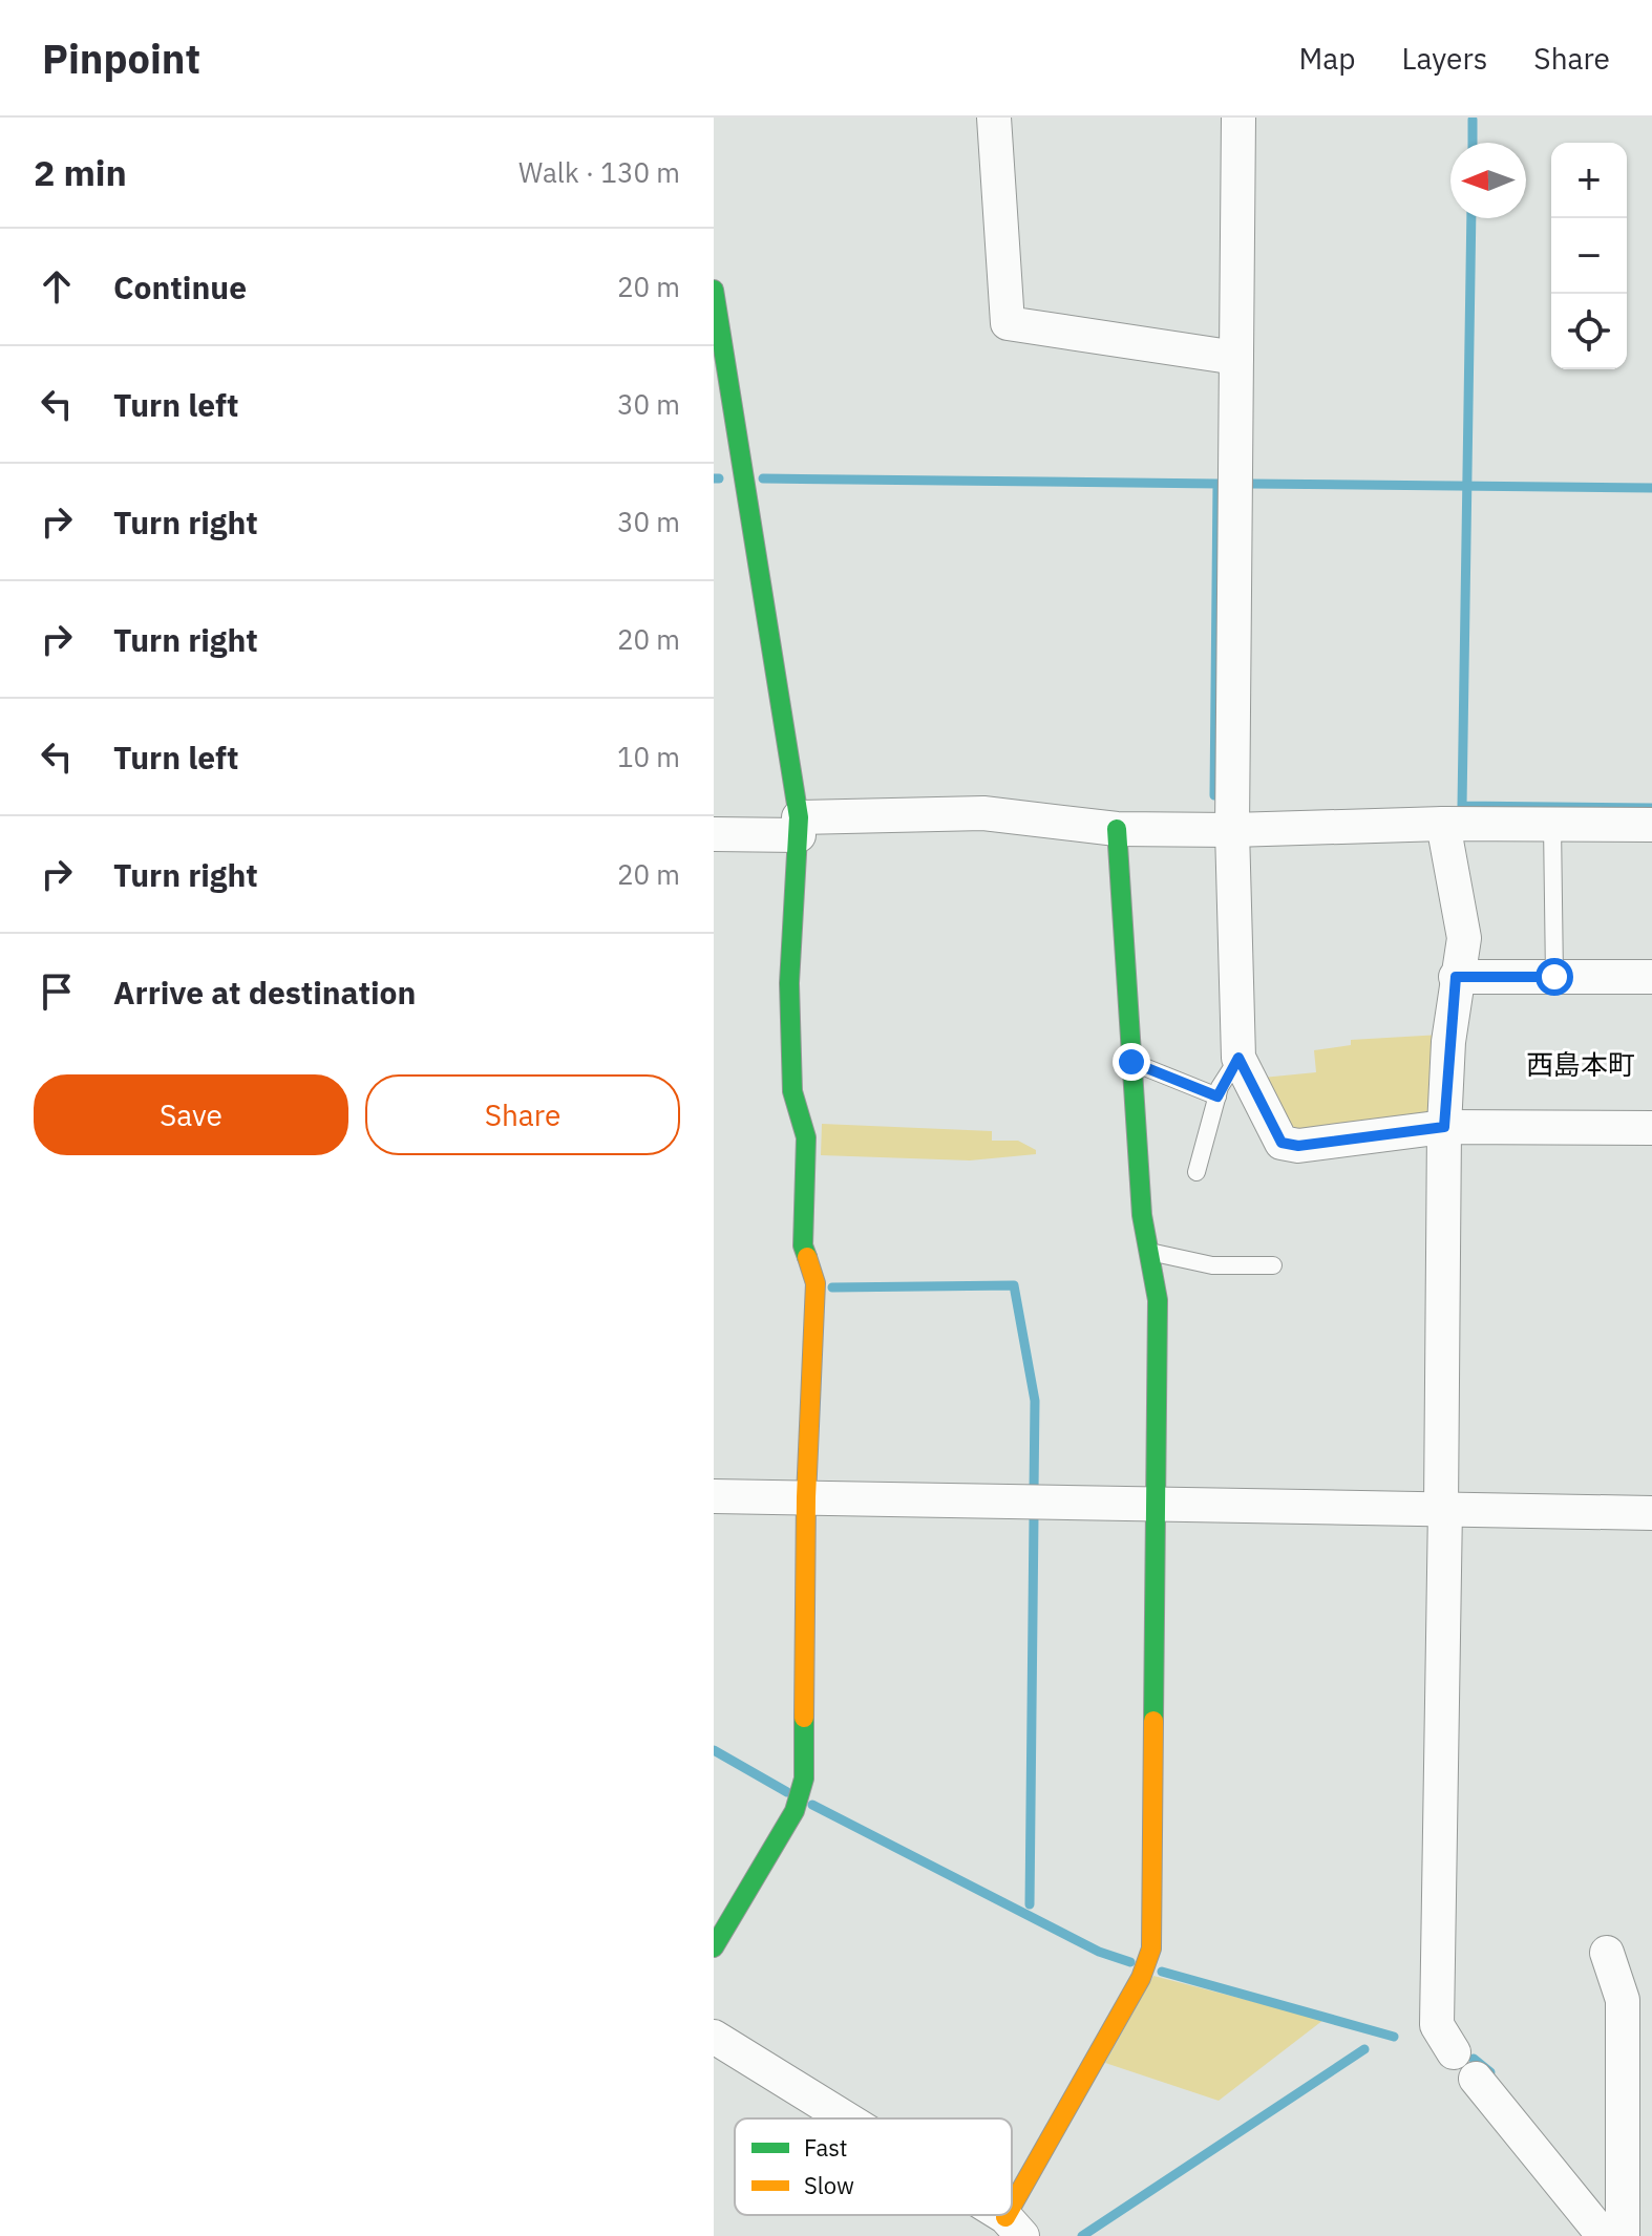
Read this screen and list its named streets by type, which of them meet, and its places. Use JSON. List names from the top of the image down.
{
  "districts": ["西島本町"],
  "legend": ["Fast", "Slow"],
  "north": "left",
  "page": {
    "header": "Pinpoint",
    "nav": ["Map", "Layers", "Share"],
    "heading": ["2 min", "Walk · 130 m"],
    "map_buttons": ["+", "−"],
    "list": [
      ["Continue", "20 m"],
      ["Turn left", "30 m"],
      ["Turn right", "30 m"],
      ["Turn right", "20 m"],
      ["Turn left", "10 m"],
      ["Turn right", "20 m"],
      "Arrive at destination"
    ],
    "buttons": ["Save", "Share"]
  }
}
